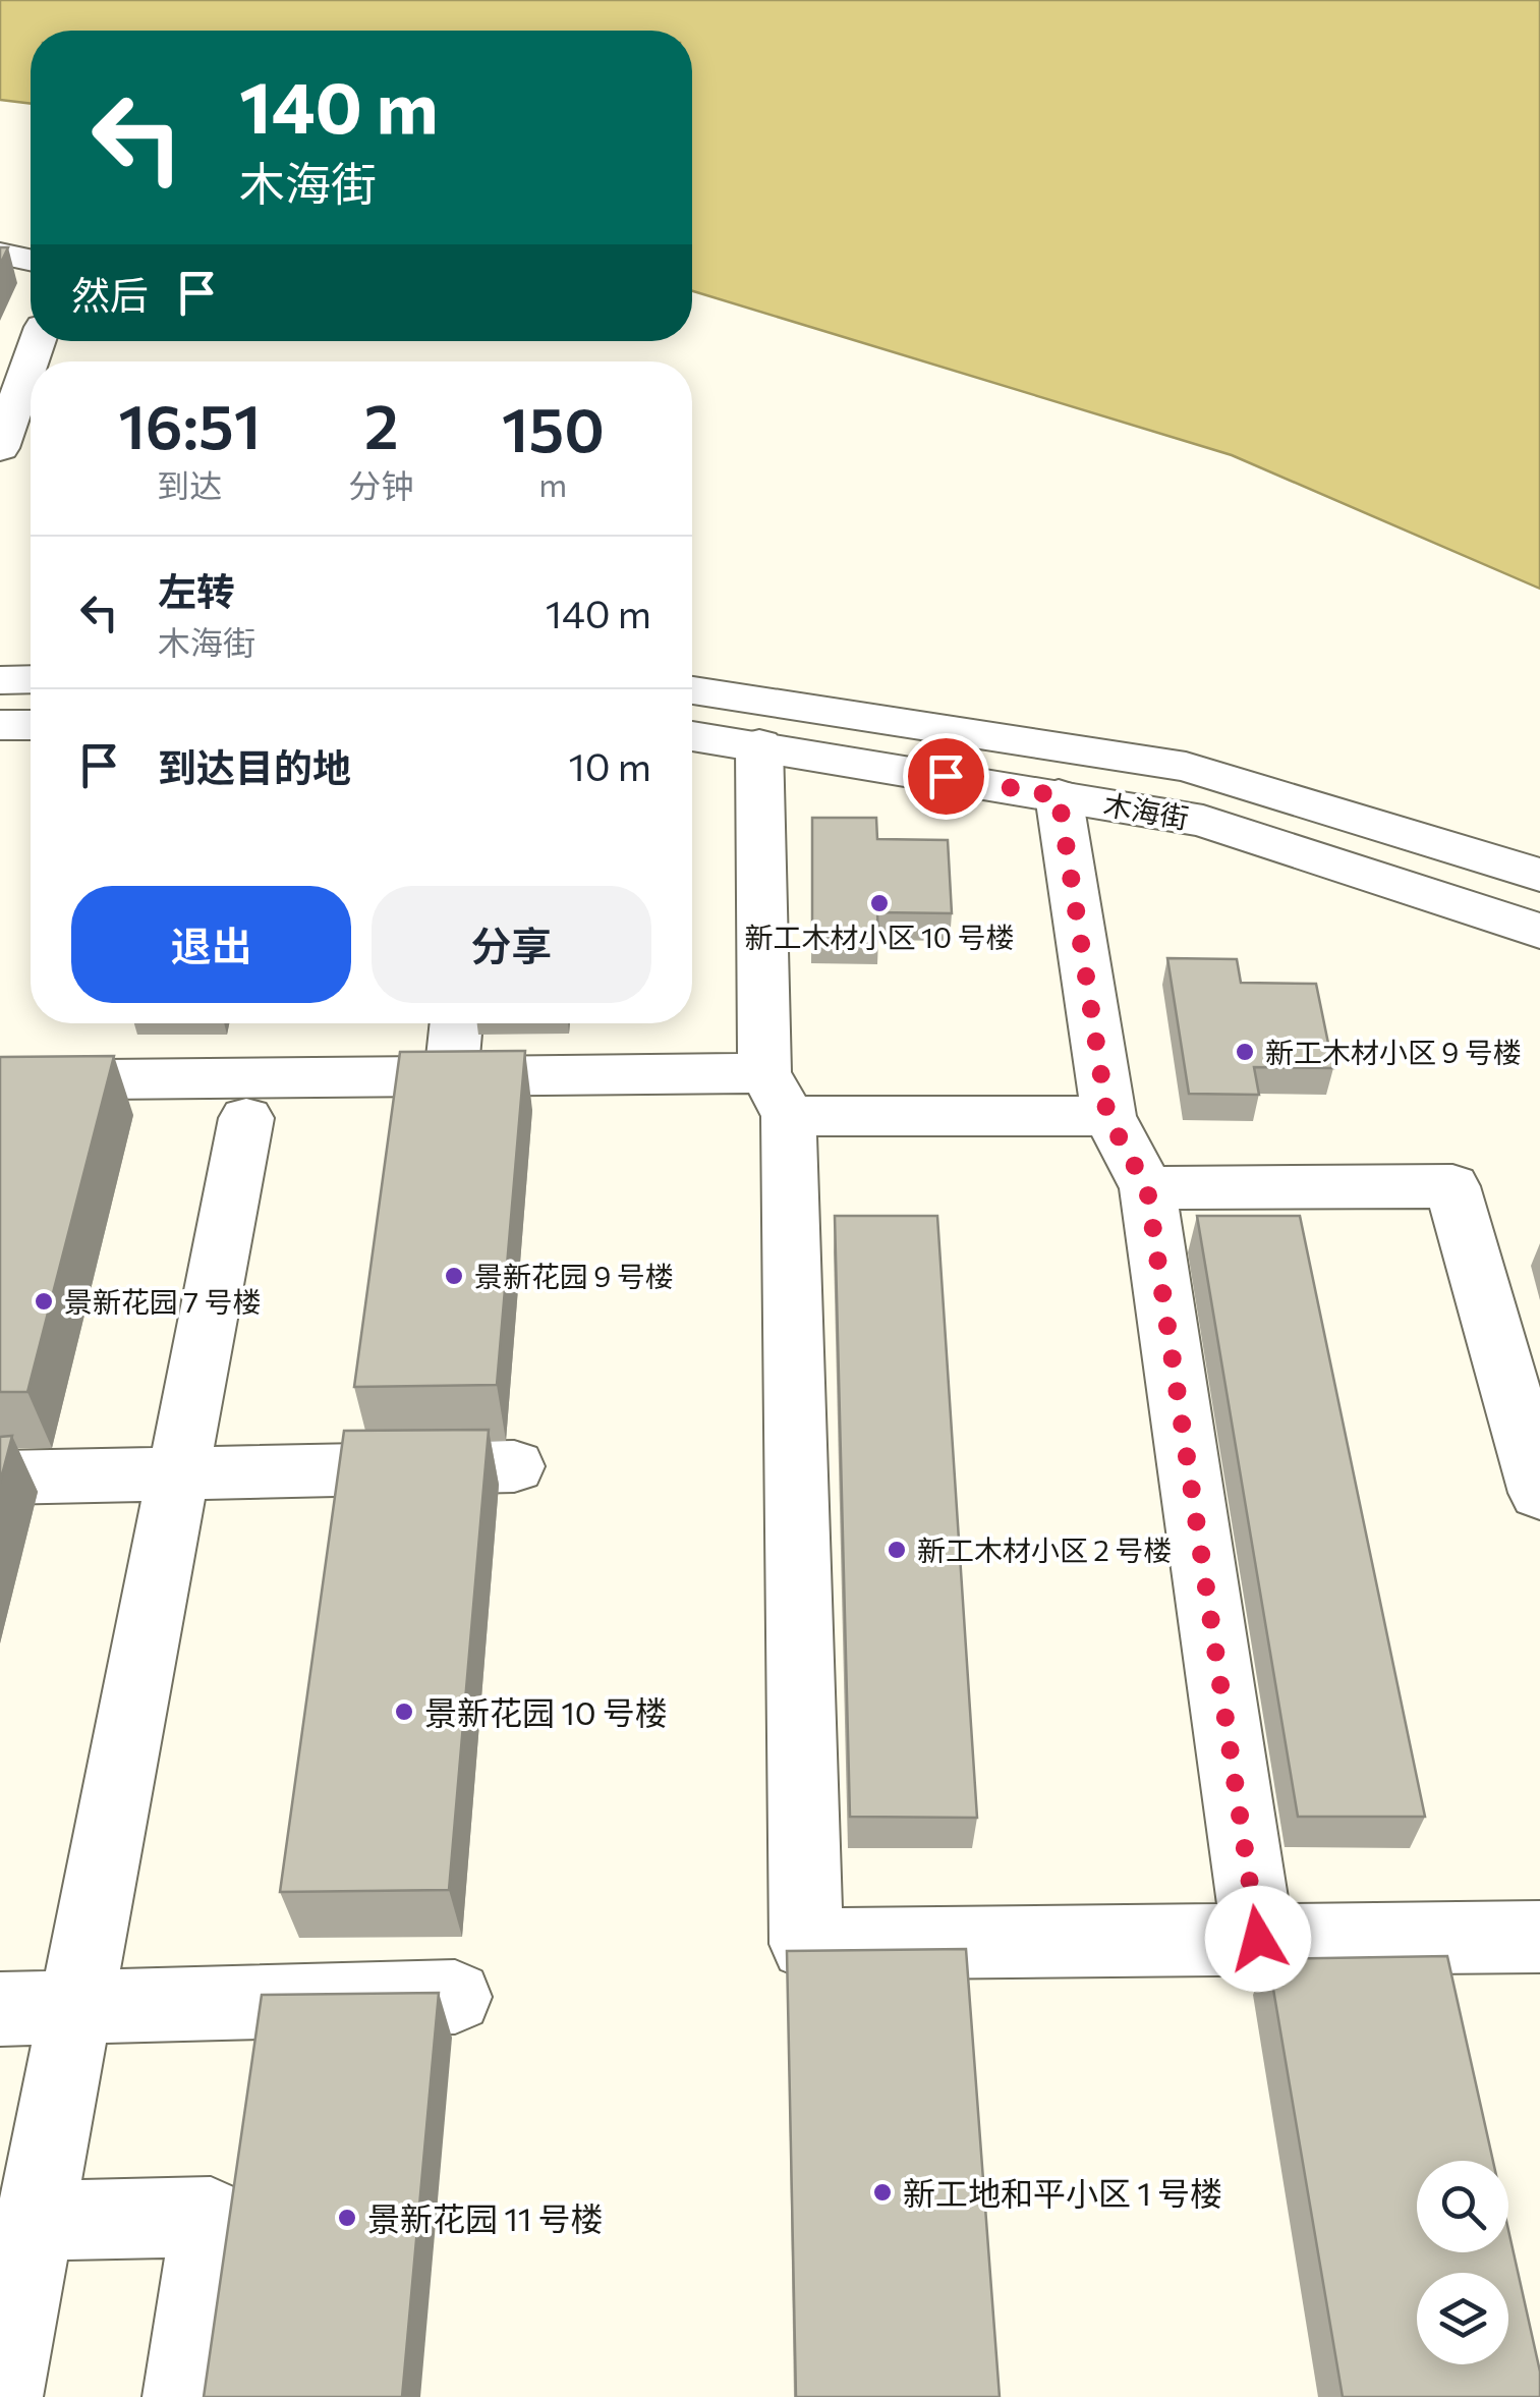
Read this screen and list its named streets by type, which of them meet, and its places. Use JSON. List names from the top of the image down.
{
  "streets": {
    "street": ["木海街"]
  },
  "places": [
    "新工木材小区 10 号楼",
    "新工木材小区 9 号楼",
    "景新花园 9 号楼",
    "景新花园 7 号楼",
    "新工木材小区 2 号楼",
    "景新花园 10 号楼",
    "新工地和平小区 1 号楼",
    "景新花园 11 号楼"
  ],
  "page": {
    "turn": ["140 m", "木海街"],
    "then": "然后",
    "eta": [
      "16:51",
      "到达",
      "2",
      "分钟",
      "150",
      "m"
    ],
    "list": [
      {
        "name": "左转",
        "note": "木海街",
        "value": "140 m"
      },
      {
        "name": "到达目的地",
        "value": "10 m"
      }
    ],
    "buttons": ["退出", "分享"]
  }
}
